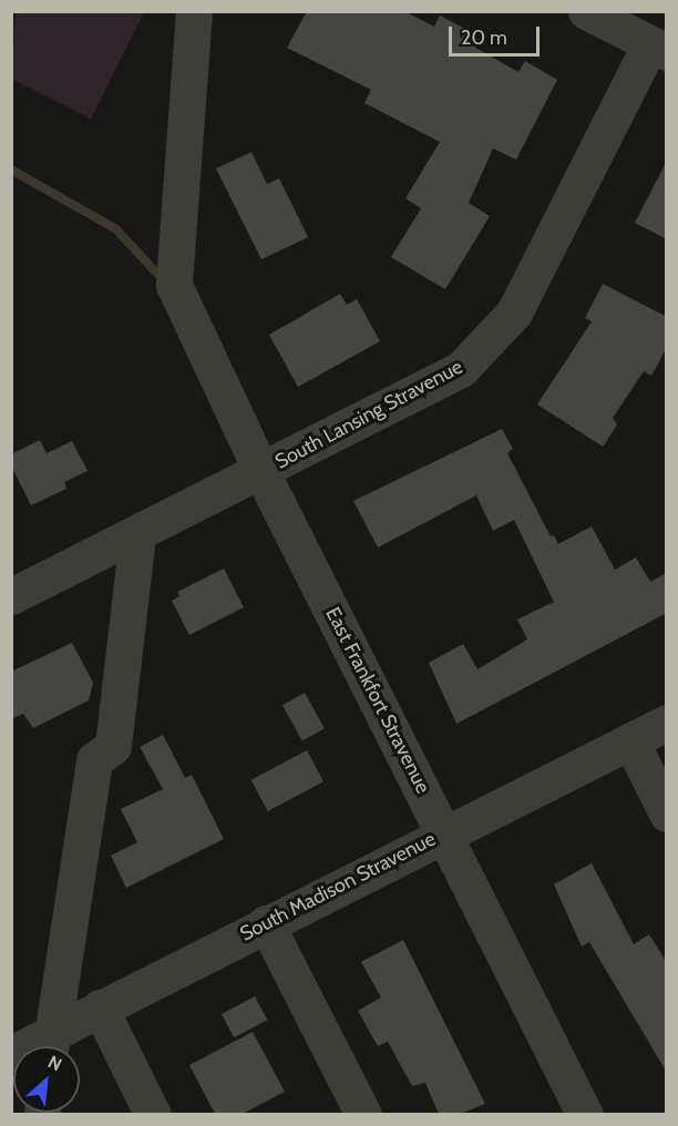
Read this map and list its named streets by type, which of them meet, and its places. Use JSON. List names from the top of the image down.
{
  "streets": {
    "street": ["South Lansing Stravenue", "East Frankfort Stravenue", "South Madison Stravenue"]
  },
  "crossings": [
    ["South Lansing Stravenue", "East Frankfort Stravenue"],
    ["East Frankfort Stravenue", "South Madison Stravenue"]
  ],
  "scale_bar": "20 m",
  "north": "top right"
}
